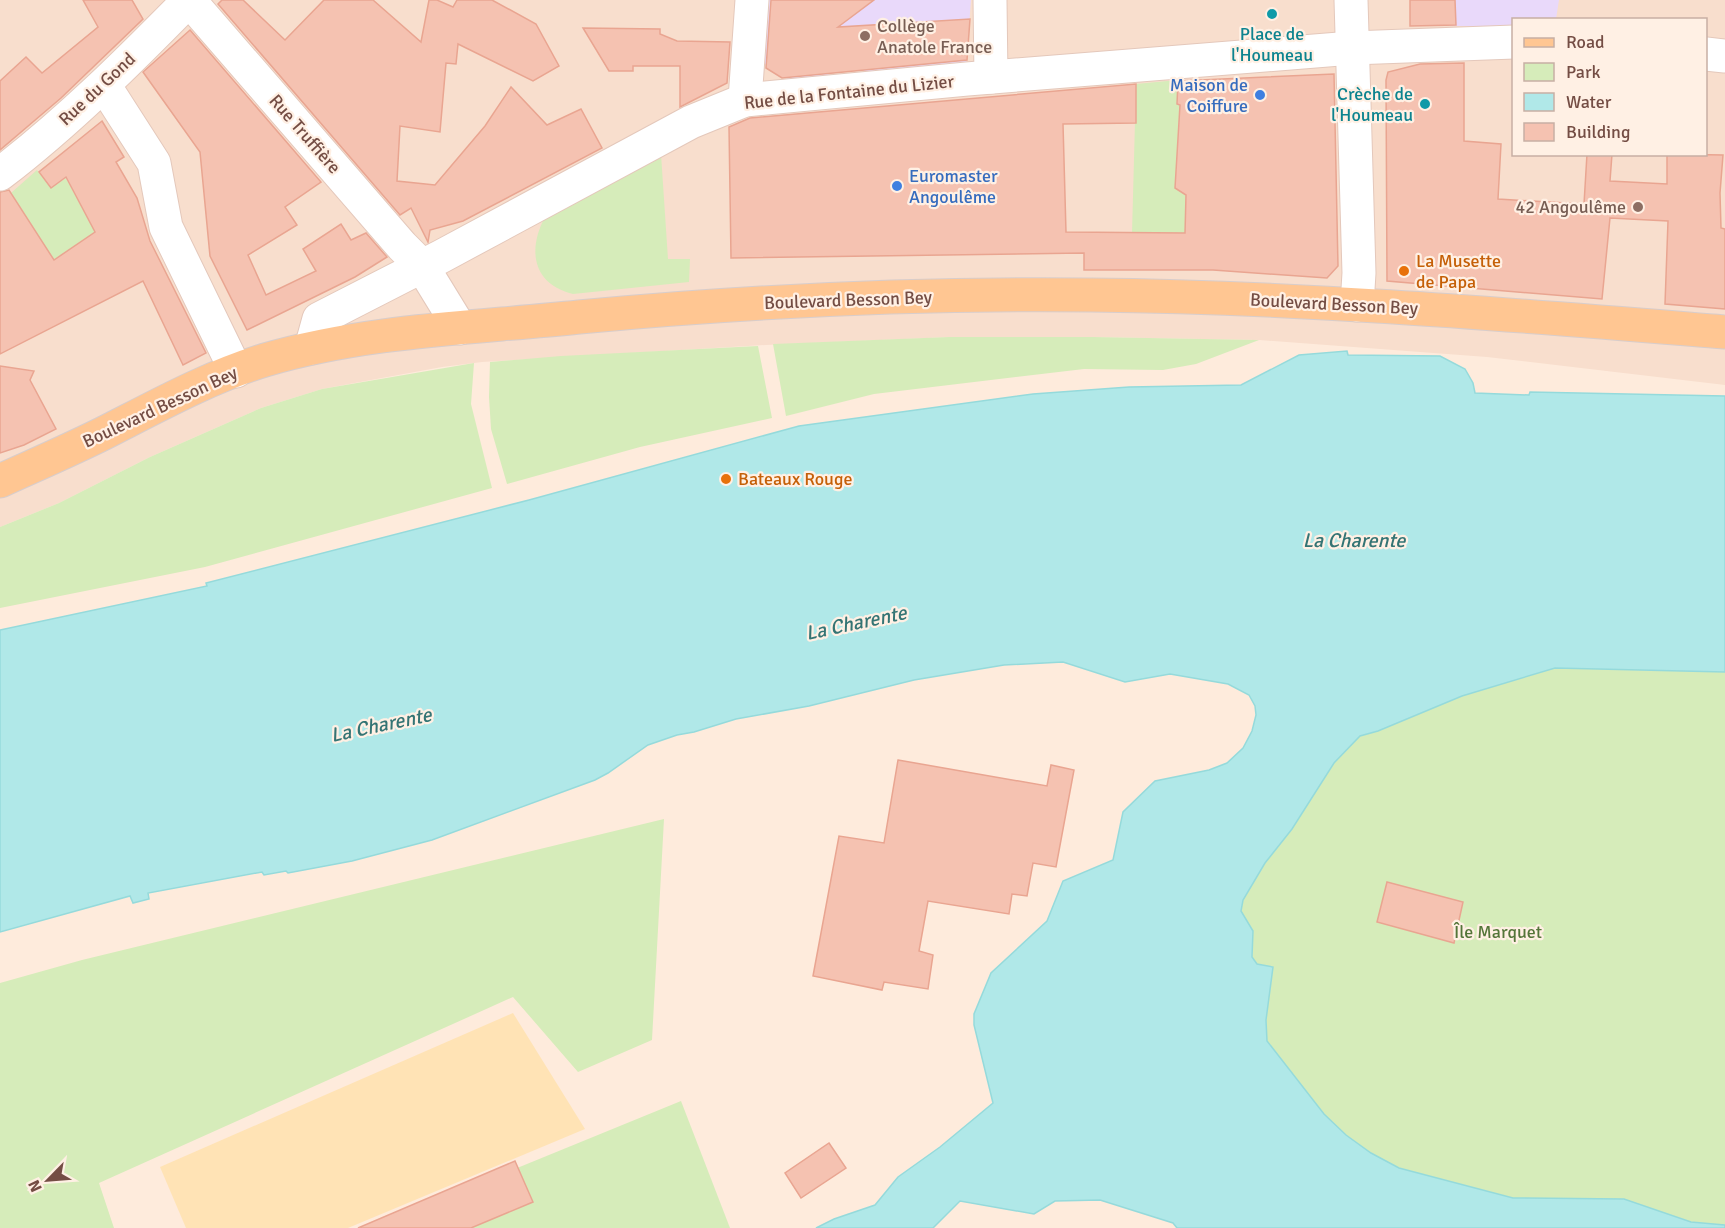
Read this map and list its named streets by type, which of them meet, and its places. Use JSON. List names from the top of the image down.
{
  "streets": {
    "main road": ["Boulevard Besson Bey"],
    "street": ["Rue du Gond", "Rue de la Fontaine du Lizier", "Rue Truffière"]
  },
  "crossings": [
    ["Rue du Gond", "Rue Truffière"],
    ["Rue de la Fontaine du Lizier", "Rue Truffière"],
    ["Rue de la Fontaine du Lizier", "Boulevard Besson Bey"],
    ["Rue Truffière", "Boulevard Besson Bey"]
  ],
  "water": ["La Charente"],
  "parks": ["Île Marquet"],
  "places": [
    "Place de l'Houmeau",
    "Collège Anatole France",
    "Maison de Coiffure",
    "Crèche de l'Houmeau",
    "Euromaster Angoulême",
    "42 Angoulême",
    "La Musette de Papa",
    "Bateaux Rouge"
  ],
  "legend": [
    "Road",
    "Park",
    "Water",
    "Building"
  ],
  "north": "bottom left"
}
